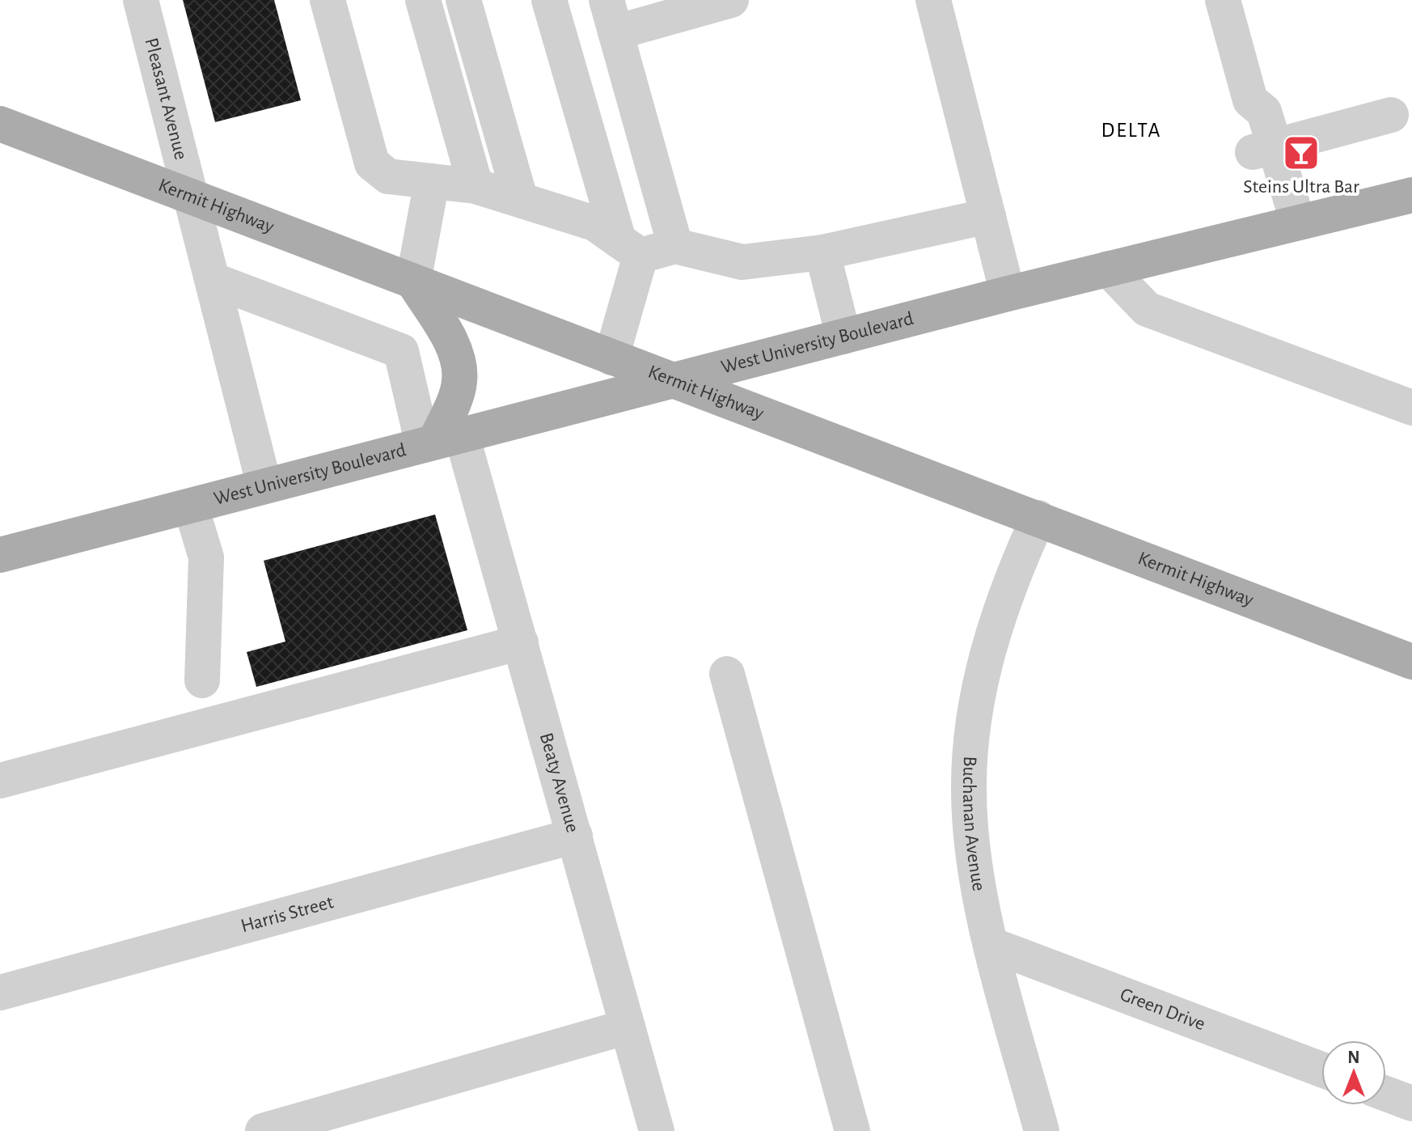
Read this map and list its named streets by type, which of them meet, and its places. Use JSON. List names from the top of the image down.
{
  "streets": {
    "main road": ["Kermit Highway", "West University Boulevard"],
    "street": [
      "Pleasant Avenue",
      "Beaty Avenue",
      "Buchanan Avenue",
      "Harris Street",
      "Green Drive"
    ]
  },
  "crossings": [
    ["Pleasant Avenue", "Kermit Highway"],
    ["Pleasant Avenue", "West University Boulevard"],
    ["Pleasant Avenue", "Beaty Avenue"],
    ["Kermit Highway", "West University Boulevard"],
    ["Kermit Highway", "Buchanan Avenue"],
    ["West University Boulevard", "Beaty Avenue"],
    ["Beaty Avenue", "Harris Street"],
    ["Buchanan Avenue", "Green Drive"]
  ],
  "districts": ["DELTA"],
  "places": {
    "bar": ["Steins Ultra Bar"]
  },
  "north": "top"
}
